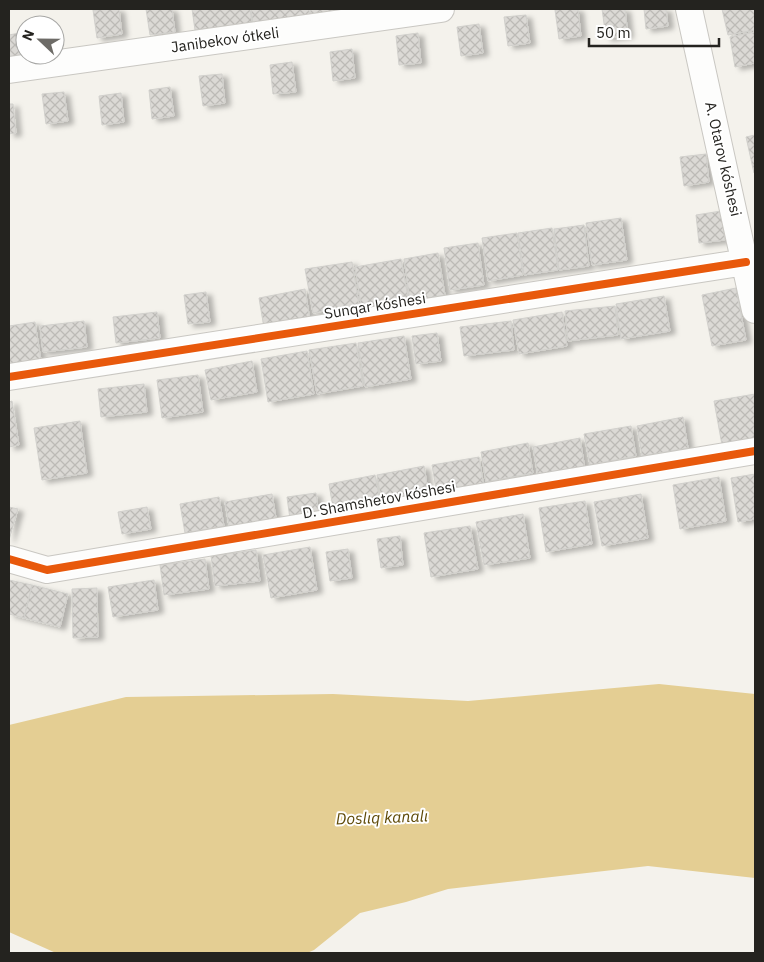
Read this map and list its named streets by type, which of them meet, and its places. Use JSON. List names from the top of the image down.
{
  "streets": {
    "street": [
      "Janibekov ótkeli",
      "A. Otarov kóshesi",
      "Sunqar kóshesi",
      "D. Shamshetov kóshesi"
    ]
  },
  "crossings": [
    ["A. Otarov kóshesi", "Sunqar kóshesi"]
  ],
  "water": ["Doslıq kanalı"],
  "scale_bar": "50 m",
  "north": "left"
}
